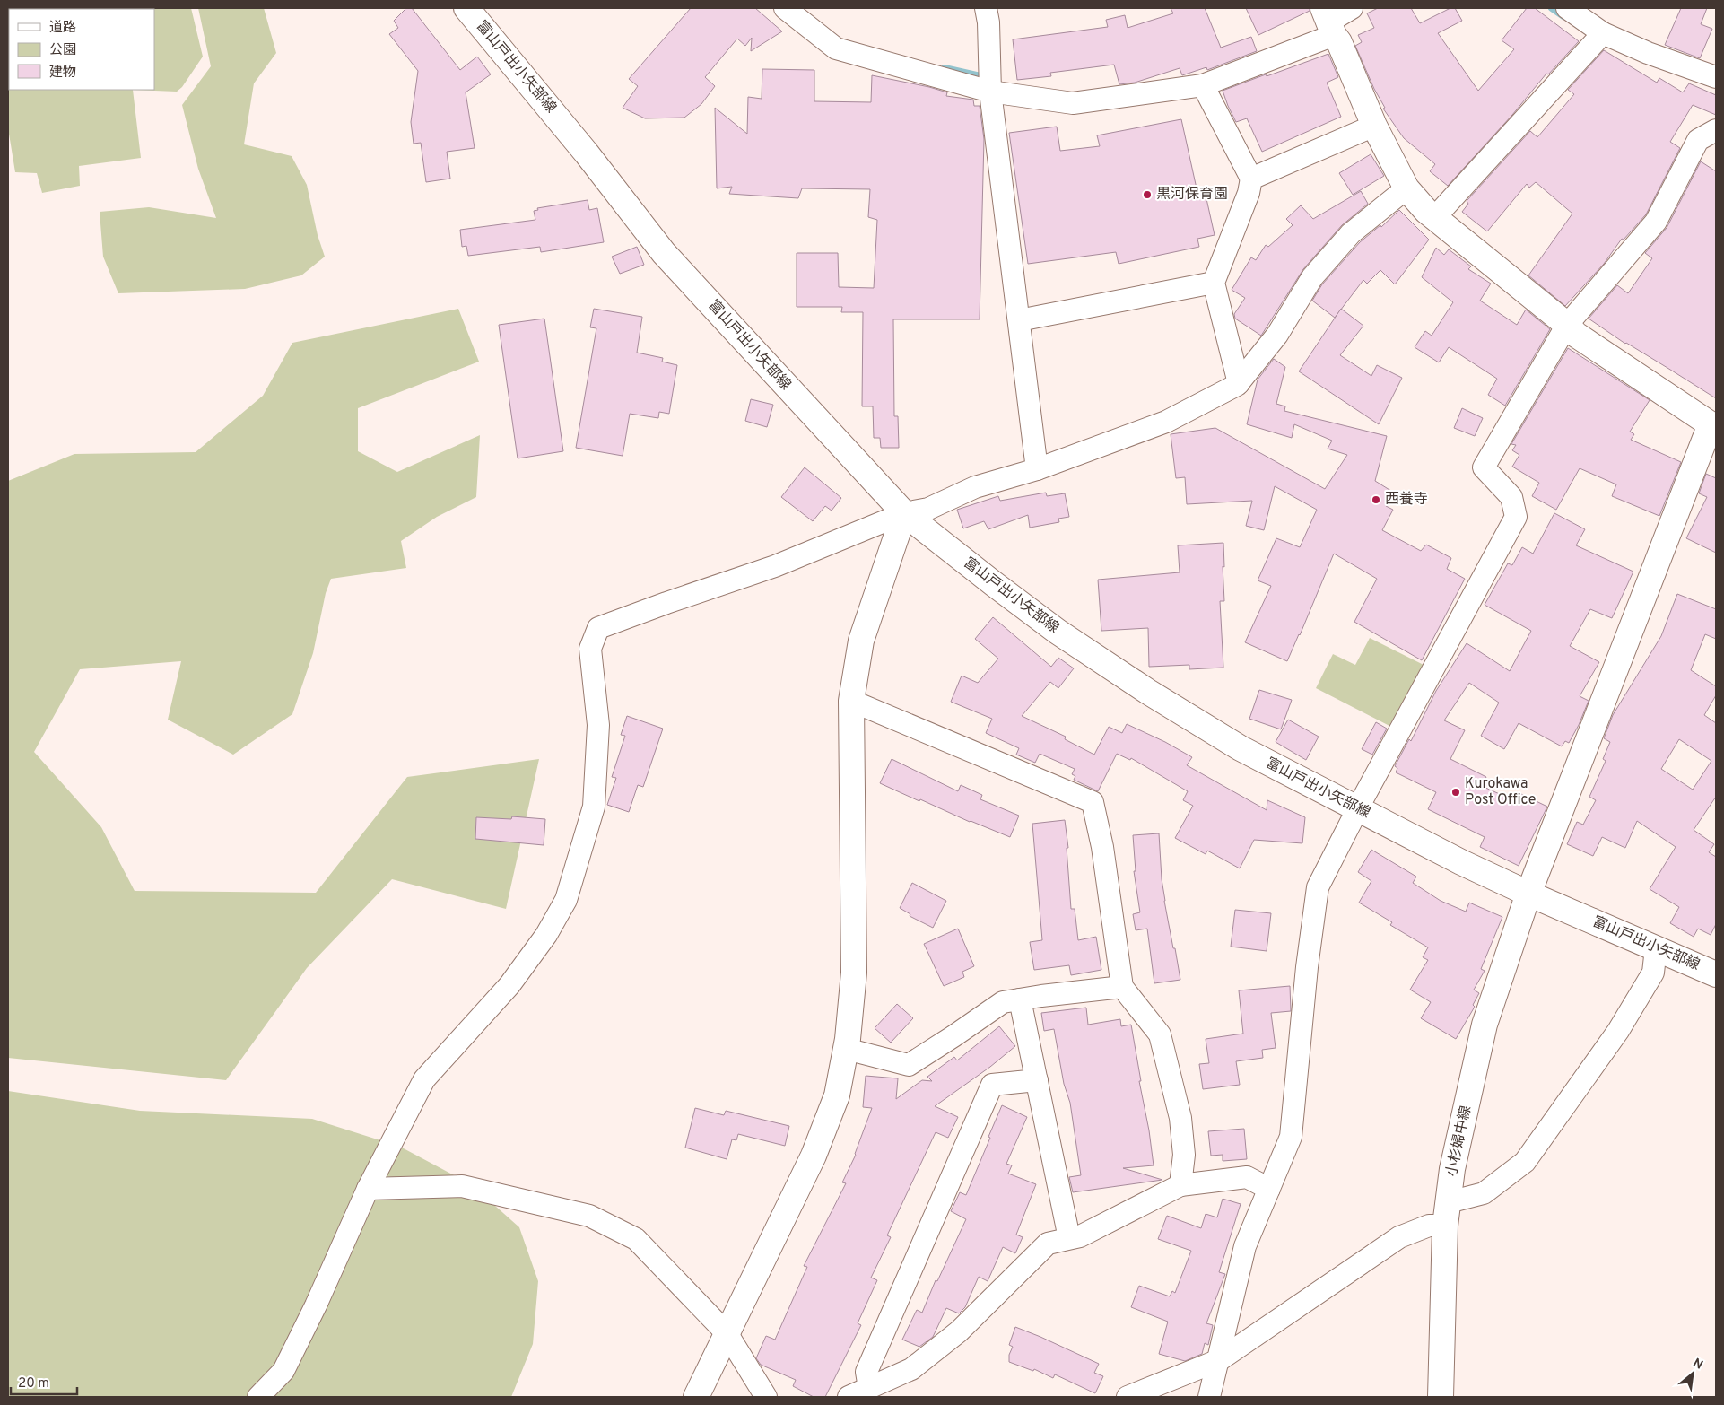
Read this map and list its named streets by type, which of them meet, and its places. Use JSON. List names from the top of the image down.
{
  "streets": {
    "main road": ["富山戸出小矢部線", "小杉婦中線"]
  },
  "crossings": [
    ["富山戸出小矢部線", "小杉婦中線"]
  ],
  "places": ["黒河保育園", "西養寺", "Kurokawa Post Office"],
  "legend": ["道路", "公園", "建物"],
  "scale_bar": "20 m",
  "north": "top right"
}
